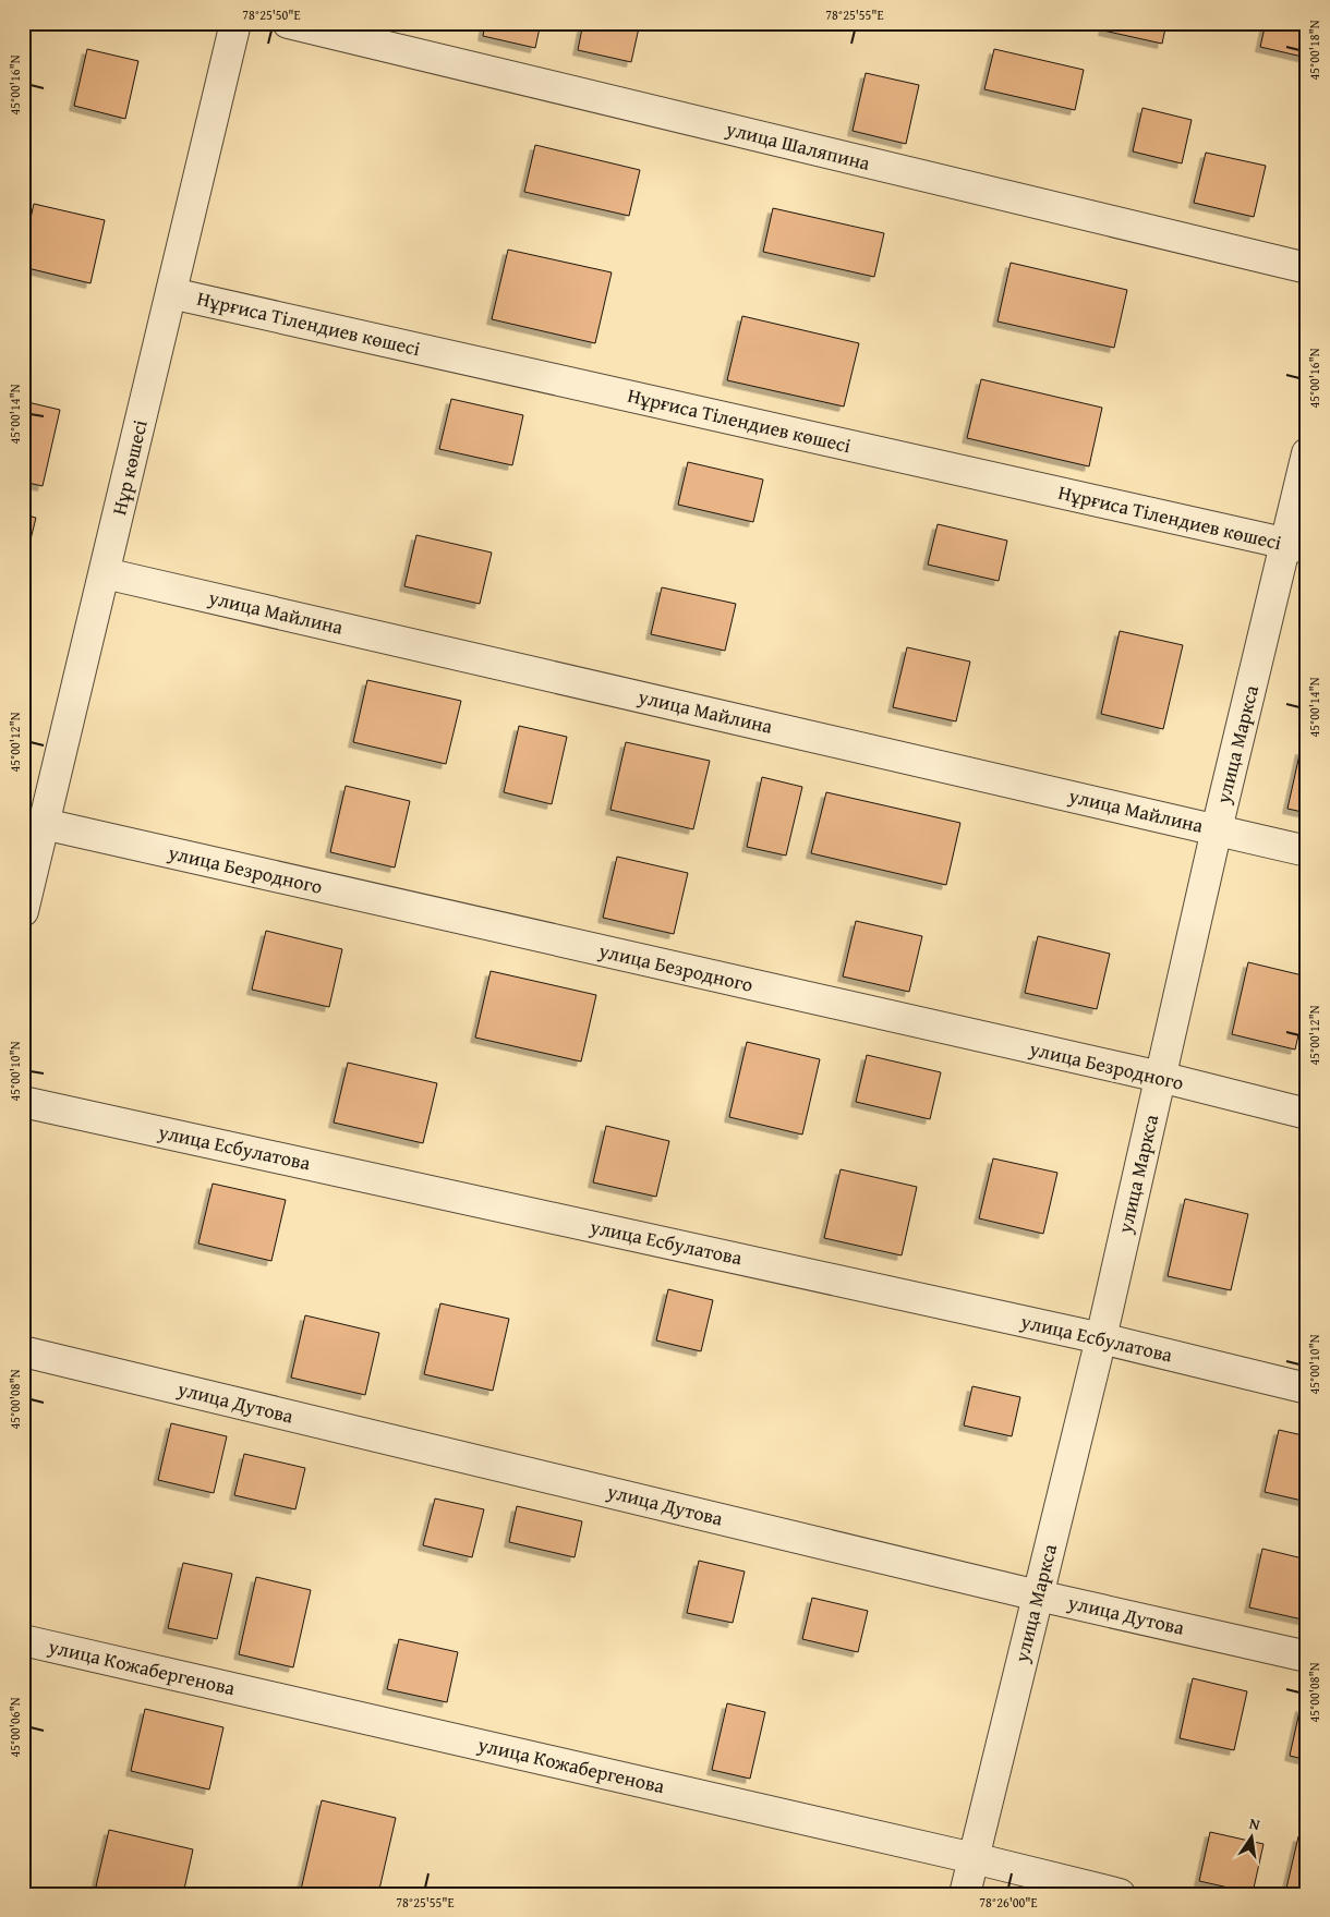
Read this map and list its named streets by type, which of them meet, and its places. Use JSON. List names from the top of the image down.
{
  "streets": {
    "street": [
      "улица Шаляпина",
      "Нұрғиса Тілендиев көшесі",
      "Нұр көшесі",
      "улица Майлина",
      "улица Маркса",
      "улица Безродного",
      "улица Есбулатова",
      "улица Дутова",
      "улица Кожабергенова"
    ]
  },
  "crossings": [
    ["Нұрғиса Тілендиев көшесі", "Нұр көшесі"],
    ["Нұрғиса Тілендиев көшесі", "улица Маркса"],
    ["Нұр көшесі", "улица Майлина"],
    ["Нұр көшесі", "улица Безродного"],
    ["улица Майлина", "улица Маркса"],
    ["улица Маркса", "улица Безродного"],
    ["улица Маркса", "улица Есбулатова"],
    ["улица Маркса", "улица Дутова"],
    ["улица Маркса", "улица Кожабергенова"]
  ],
  "north": "top",
  "coordinates": [
    "78°25'50\"E",
    "78°25'55\"E",
    "45°00'18\"N",
    "45°00'16\"N",
    "45°00'14\"N",
    "45°00'12\"N",
    "45°00'10\"N",
    "45°00'08\"N",
    "45°00'06\"N",
    "78°26'00\"E"
  ]
}
